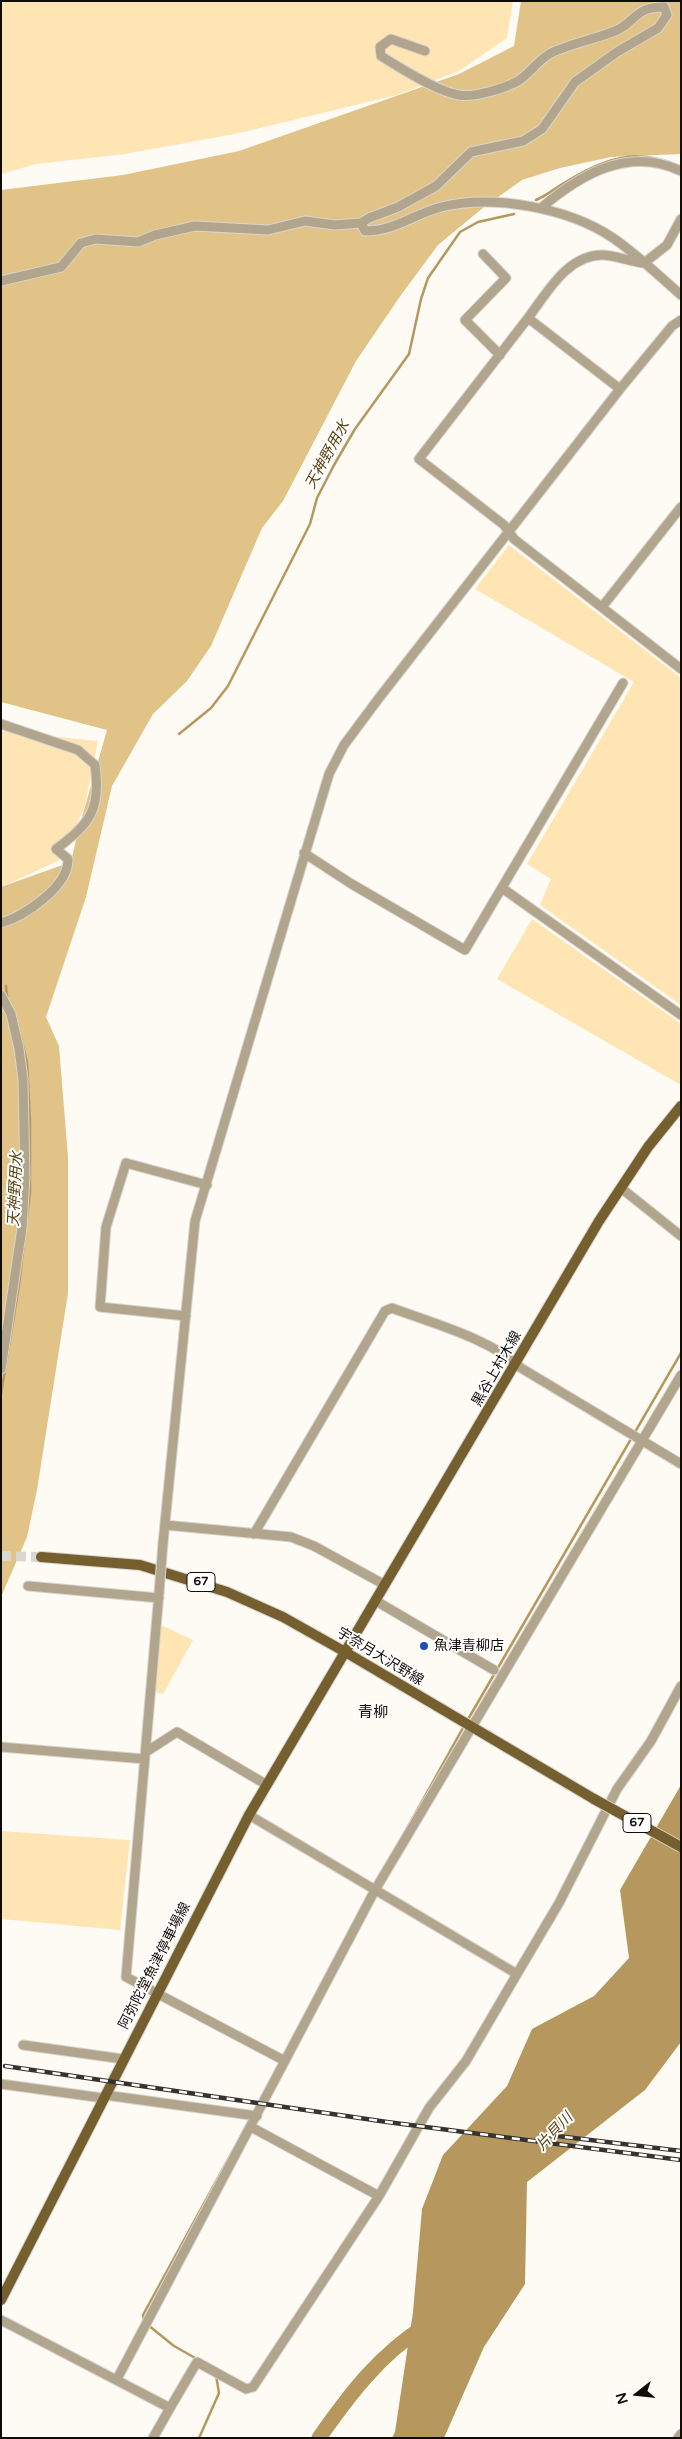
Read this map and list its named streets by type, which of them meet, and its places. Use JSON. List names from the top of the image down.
{
  "streets": {
    "main road": [
      "黒谷上村木線",
      "67",
      "宇奈月大沢野線",
      "阿弥陀堂魚津停車場線"
    ]
  },
  "crossings": [
    ["黒谷上村木線", "宇奈月大沢野線"],
    ["黒谷上村木線", "阿弥陀堂魚津停車場線"],
    ["宇奈月大沢野線", "阿弥陀堂魚津停車場線"]
  ],
  "districts": ["青柳"],
  "water": ["天神野用水", "片貝川"],
  "places": ["魚津青柳店"],
  "north": "left"
}
